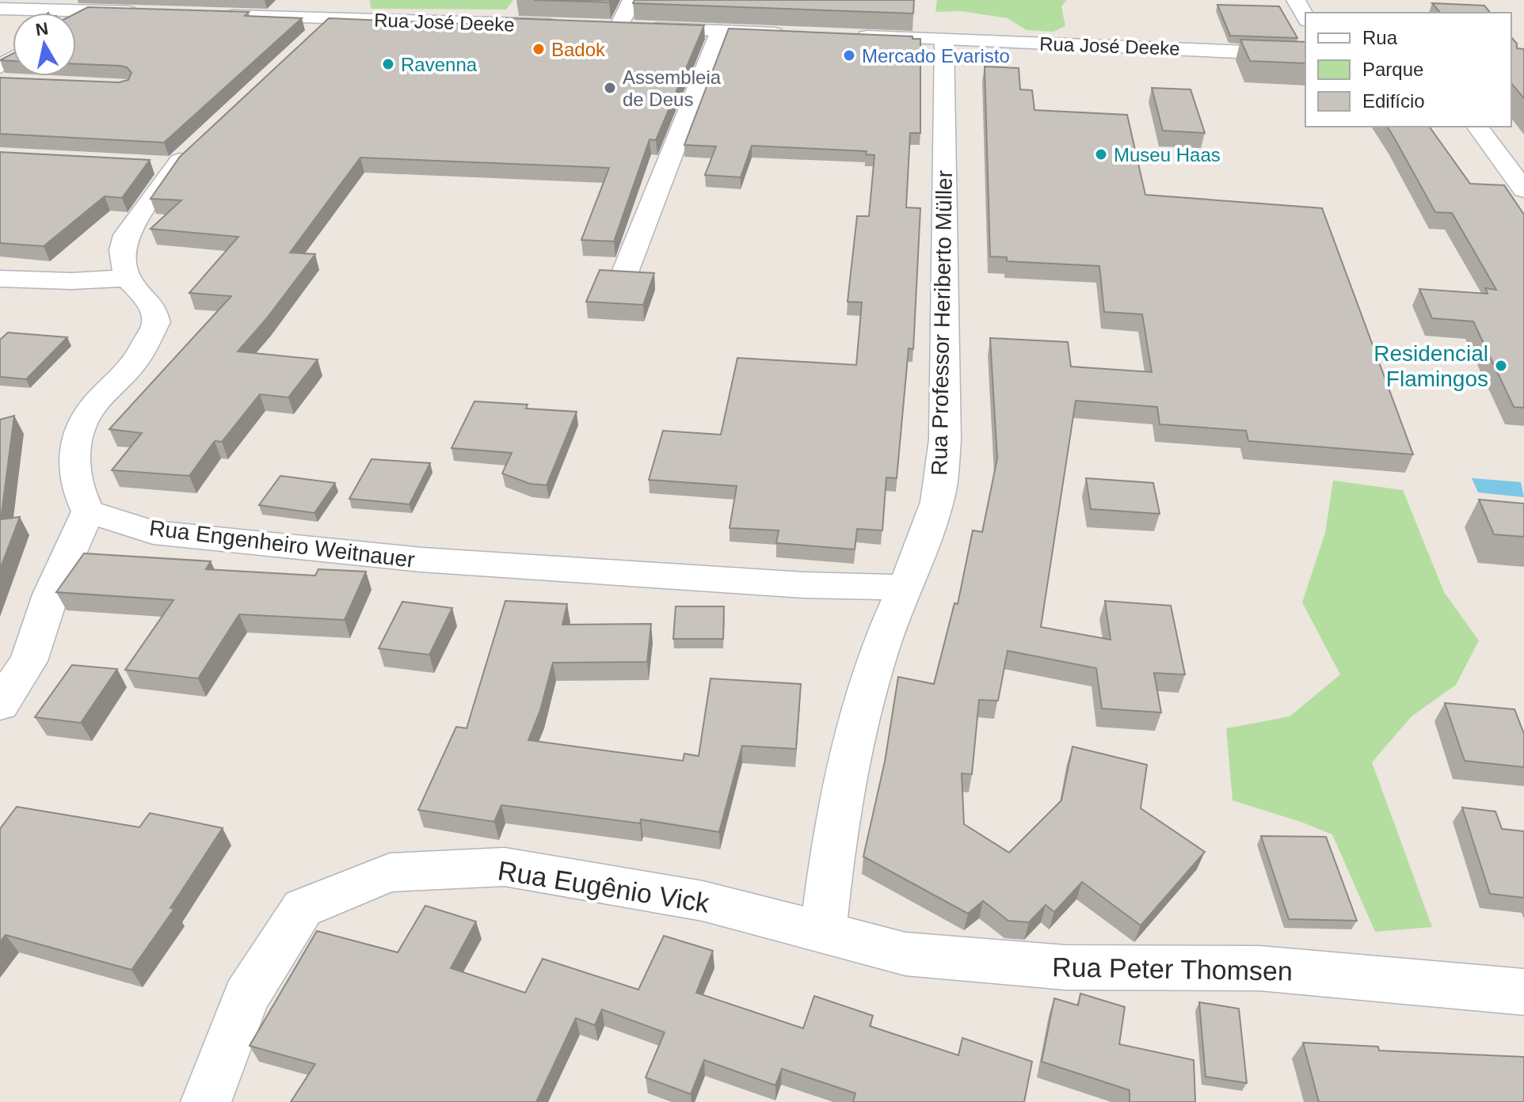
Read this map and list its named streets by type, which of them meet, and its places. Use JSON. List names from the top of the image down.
{
  "streets": {
    "street": [
      "Rua José Deeke",
      "Rua Professor Heriberto Müller",
      "Rua Engenheiro Weitnauer",
      "Rua Eugênio Vick",
      "Rua Peter Thomsen"
    ]
  },
  "crossings": [
    ["Rua José Deeke", "Rua Professor Heriberto Müller"],
    ["Rua Professor Heriberto Müller", "Rua Engenheiro Weitnauer"],
    ["Rua Professor Heriberto Müller", "Rua Eugênio Vick"],
    ["Rua Professor Heriberto Müller", "Rua Peter Thomsen"],
    ["Rua Eugênio Vick", "Rua Peter Thomsen"]
  ],
  "places": [
    "Badok",
    "Mercado Evaristo",
    "Ravenna",
    "Assembleia de Deus",
    "Museu Haas",
    "Residencial Flamingos"
  ],
  "legend": ["Rua", "Parque", "Edifício"],
  "north": "top"
}
